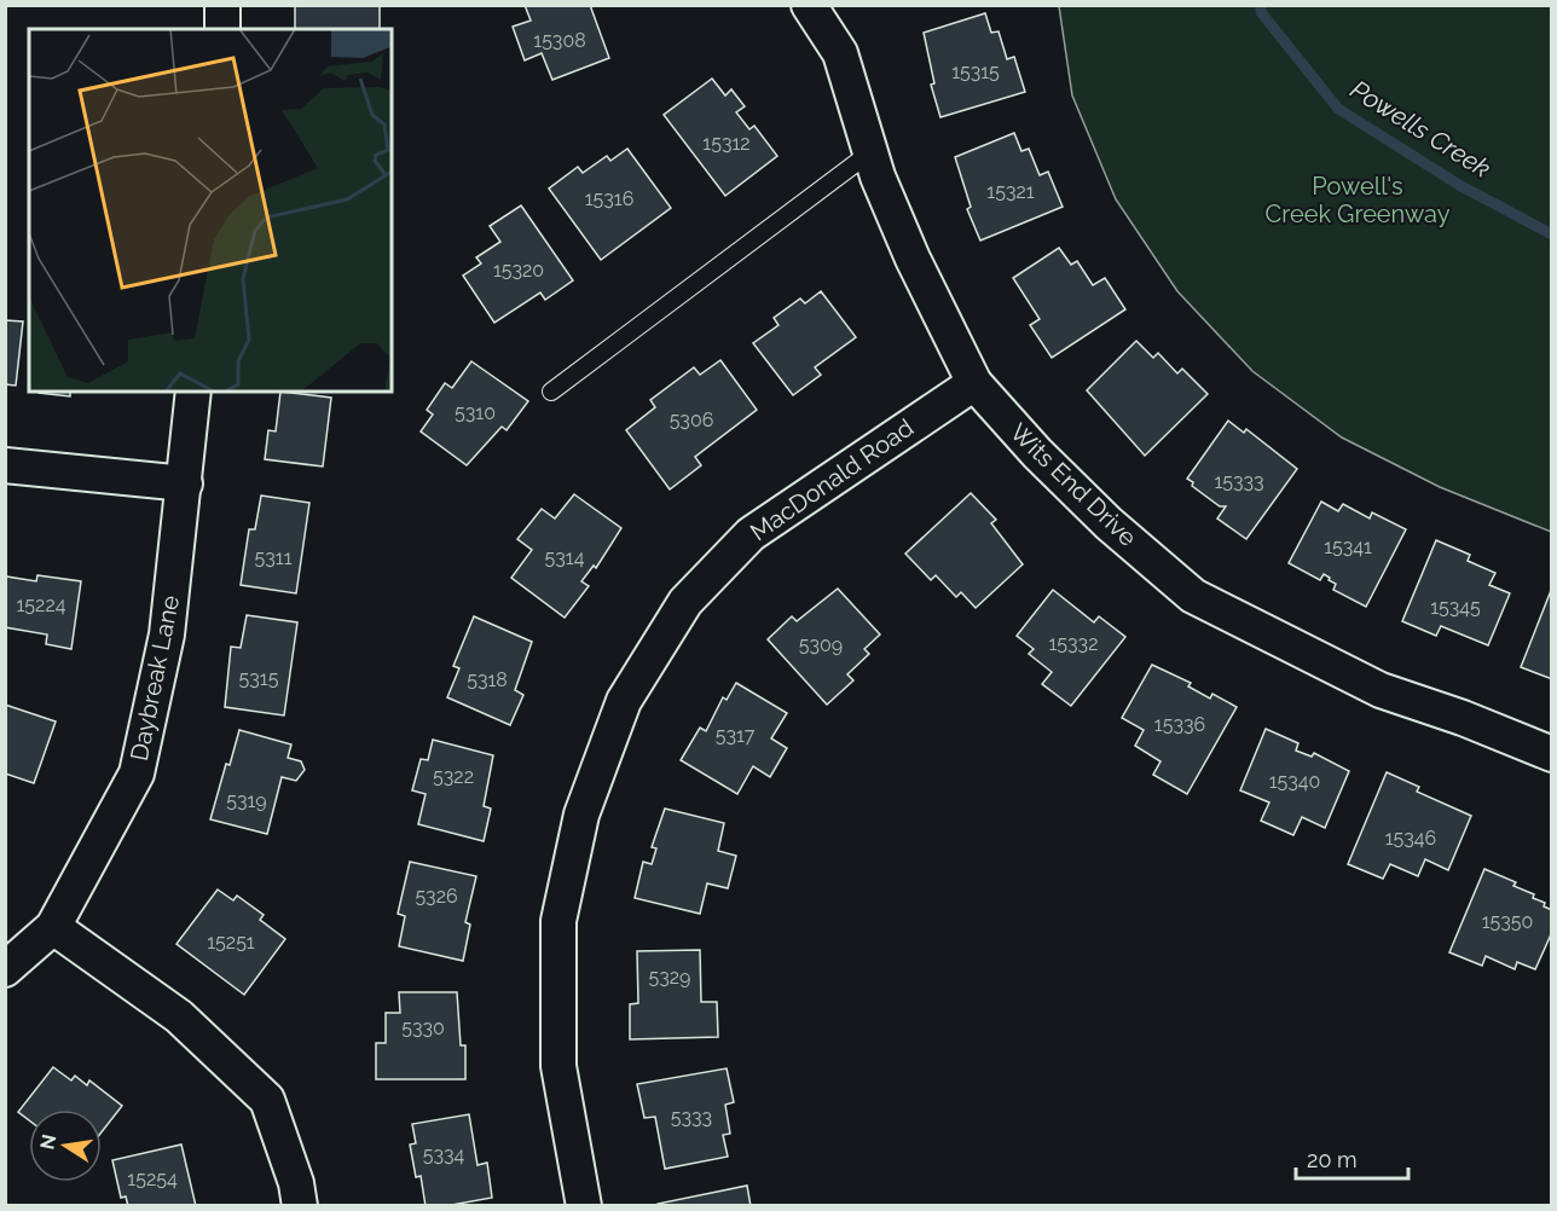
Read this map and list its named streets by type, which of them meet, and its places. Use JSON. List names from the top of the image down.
{
  "streets": {
    "street": ["MacDonald Road", "Wits End Drive", "Daybreak Lane"]
  },
  "crossings": [
    ["MacDonald Road", "Wits End Drive"]
  ],
  "water": ["Powells Creek"],
  "parks": ["Powell's Creek Greenway"],
  "house_numbers": [
    "15308",
    "15315",
    "15312",
    "15321",
    "15316",
    "15320",
    "5310",
    "5306",
    "15333",
    "15341",
    "5311",
    "5314",
    "15224",
    "15345",
    "15332",
    "5309",
    "5315",
    "5318",
    "15336",
    "5317",
    "5322",
    "15340",
    "5319",
    "15346",
    "5326",
    "15350",
    "15251",
    "5329",
    "5330",
    "5333",
    "5334",
    "15254"
  ],
  "scale_bar": "20 m",
  "north": "left"
}
